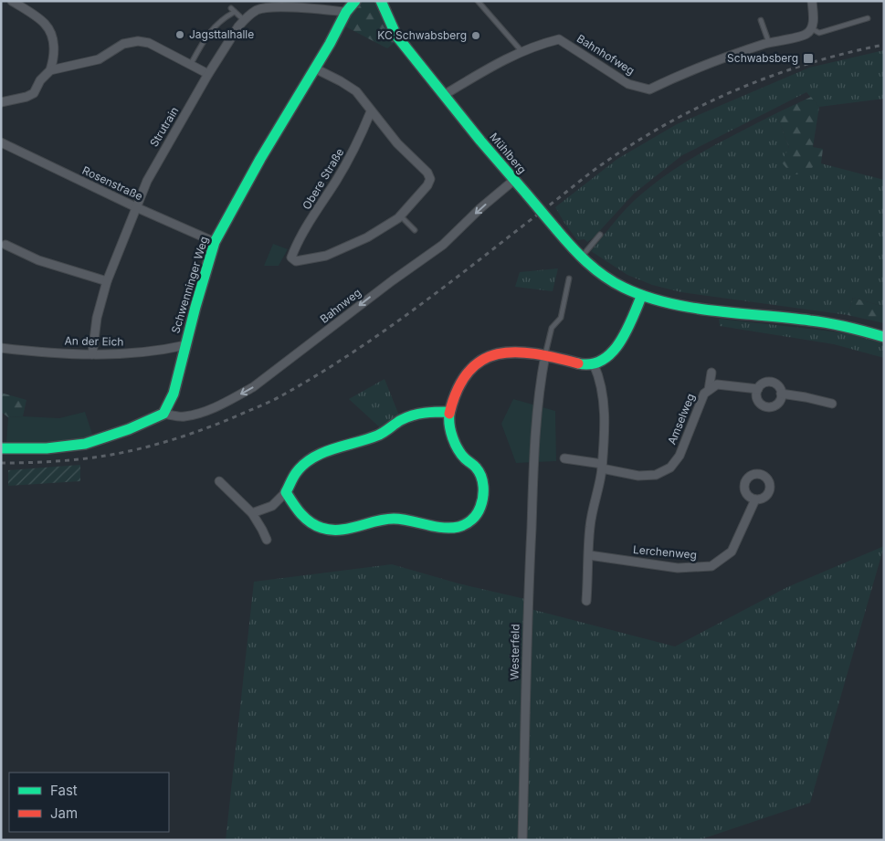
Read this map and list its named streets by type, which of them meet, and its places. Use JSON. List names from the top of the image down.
{
  "streets": {
    "street": [
      "Bahnhofweg",
      "Strutrain",
      "Mühlberg",
      "Obere Straße",
      "Rosenstraße",
      "Schwenninger Weg",
      "Bahnweg",
      "An der Eich",
      "Amselweg",
      "Lerchenweg",
      "Westerfeld"
    ]
  },
  "crossings": [
    ["Bahnhofweg", "Mühlberg"],
    ["Strutrain", "Rosenstraße"],
    ["Strutrain", "Schwenninger Weg"],
    ["Strutrain", "An der Eich"],
    ["Mühlberg", "Bahnweg"],
    ["Rosenstraße", "Schwenninger Weg"],
    ["Schwenninger Weg", "Bahnweg"],
    ["Schwenninger Weg", "An der Eich"]
  ],
  "one_way": ["Bahnweg"],
  "places": {
    "other": ["Jagsttalhalle", "KC Schwabsberg"],
    "transit": ["Schwabsberg"]
  },
  "legend": ["Fast", "Jam"]
}
